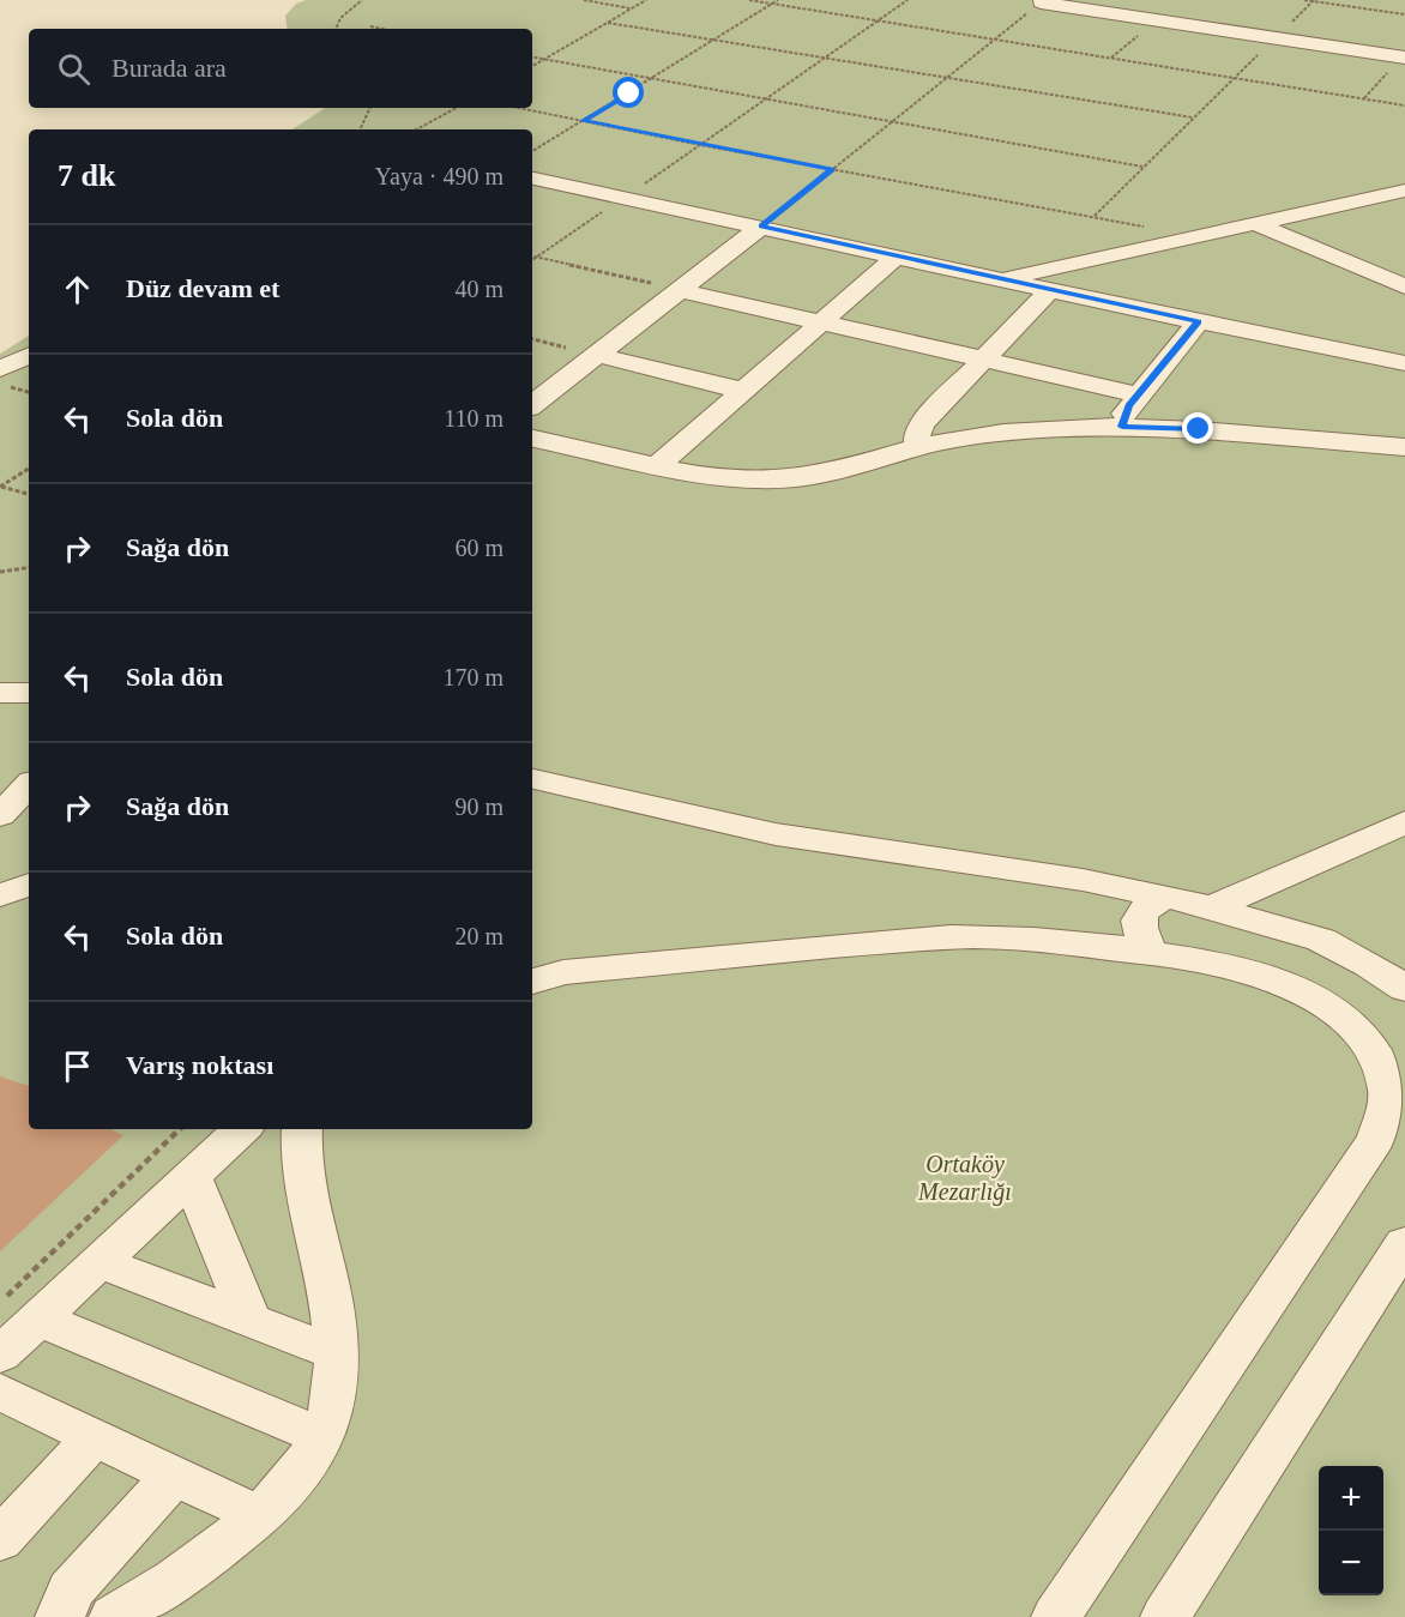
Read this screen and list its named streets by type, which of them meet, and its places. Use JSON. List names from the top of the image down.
{
  "parks": ["Ortaköy Mezarlığı"],
  "page": {
    "search": "Burada ara",
    "heading": ["7 dk", "Yaya · 490 m"],
    "list": [
      ["Düz devam et", "40 m"],
      ["Sola dön", "110 m"],
      ["Sağa dön", "60 m"],
      ["Sola dön", "170 m"],
      ["Sağa dön", "90 m"],
      ["Sola dön", "20 m"],
      "Varış noktası"
    ],
    "map_buttons": ["+", "−"]
  }
}
